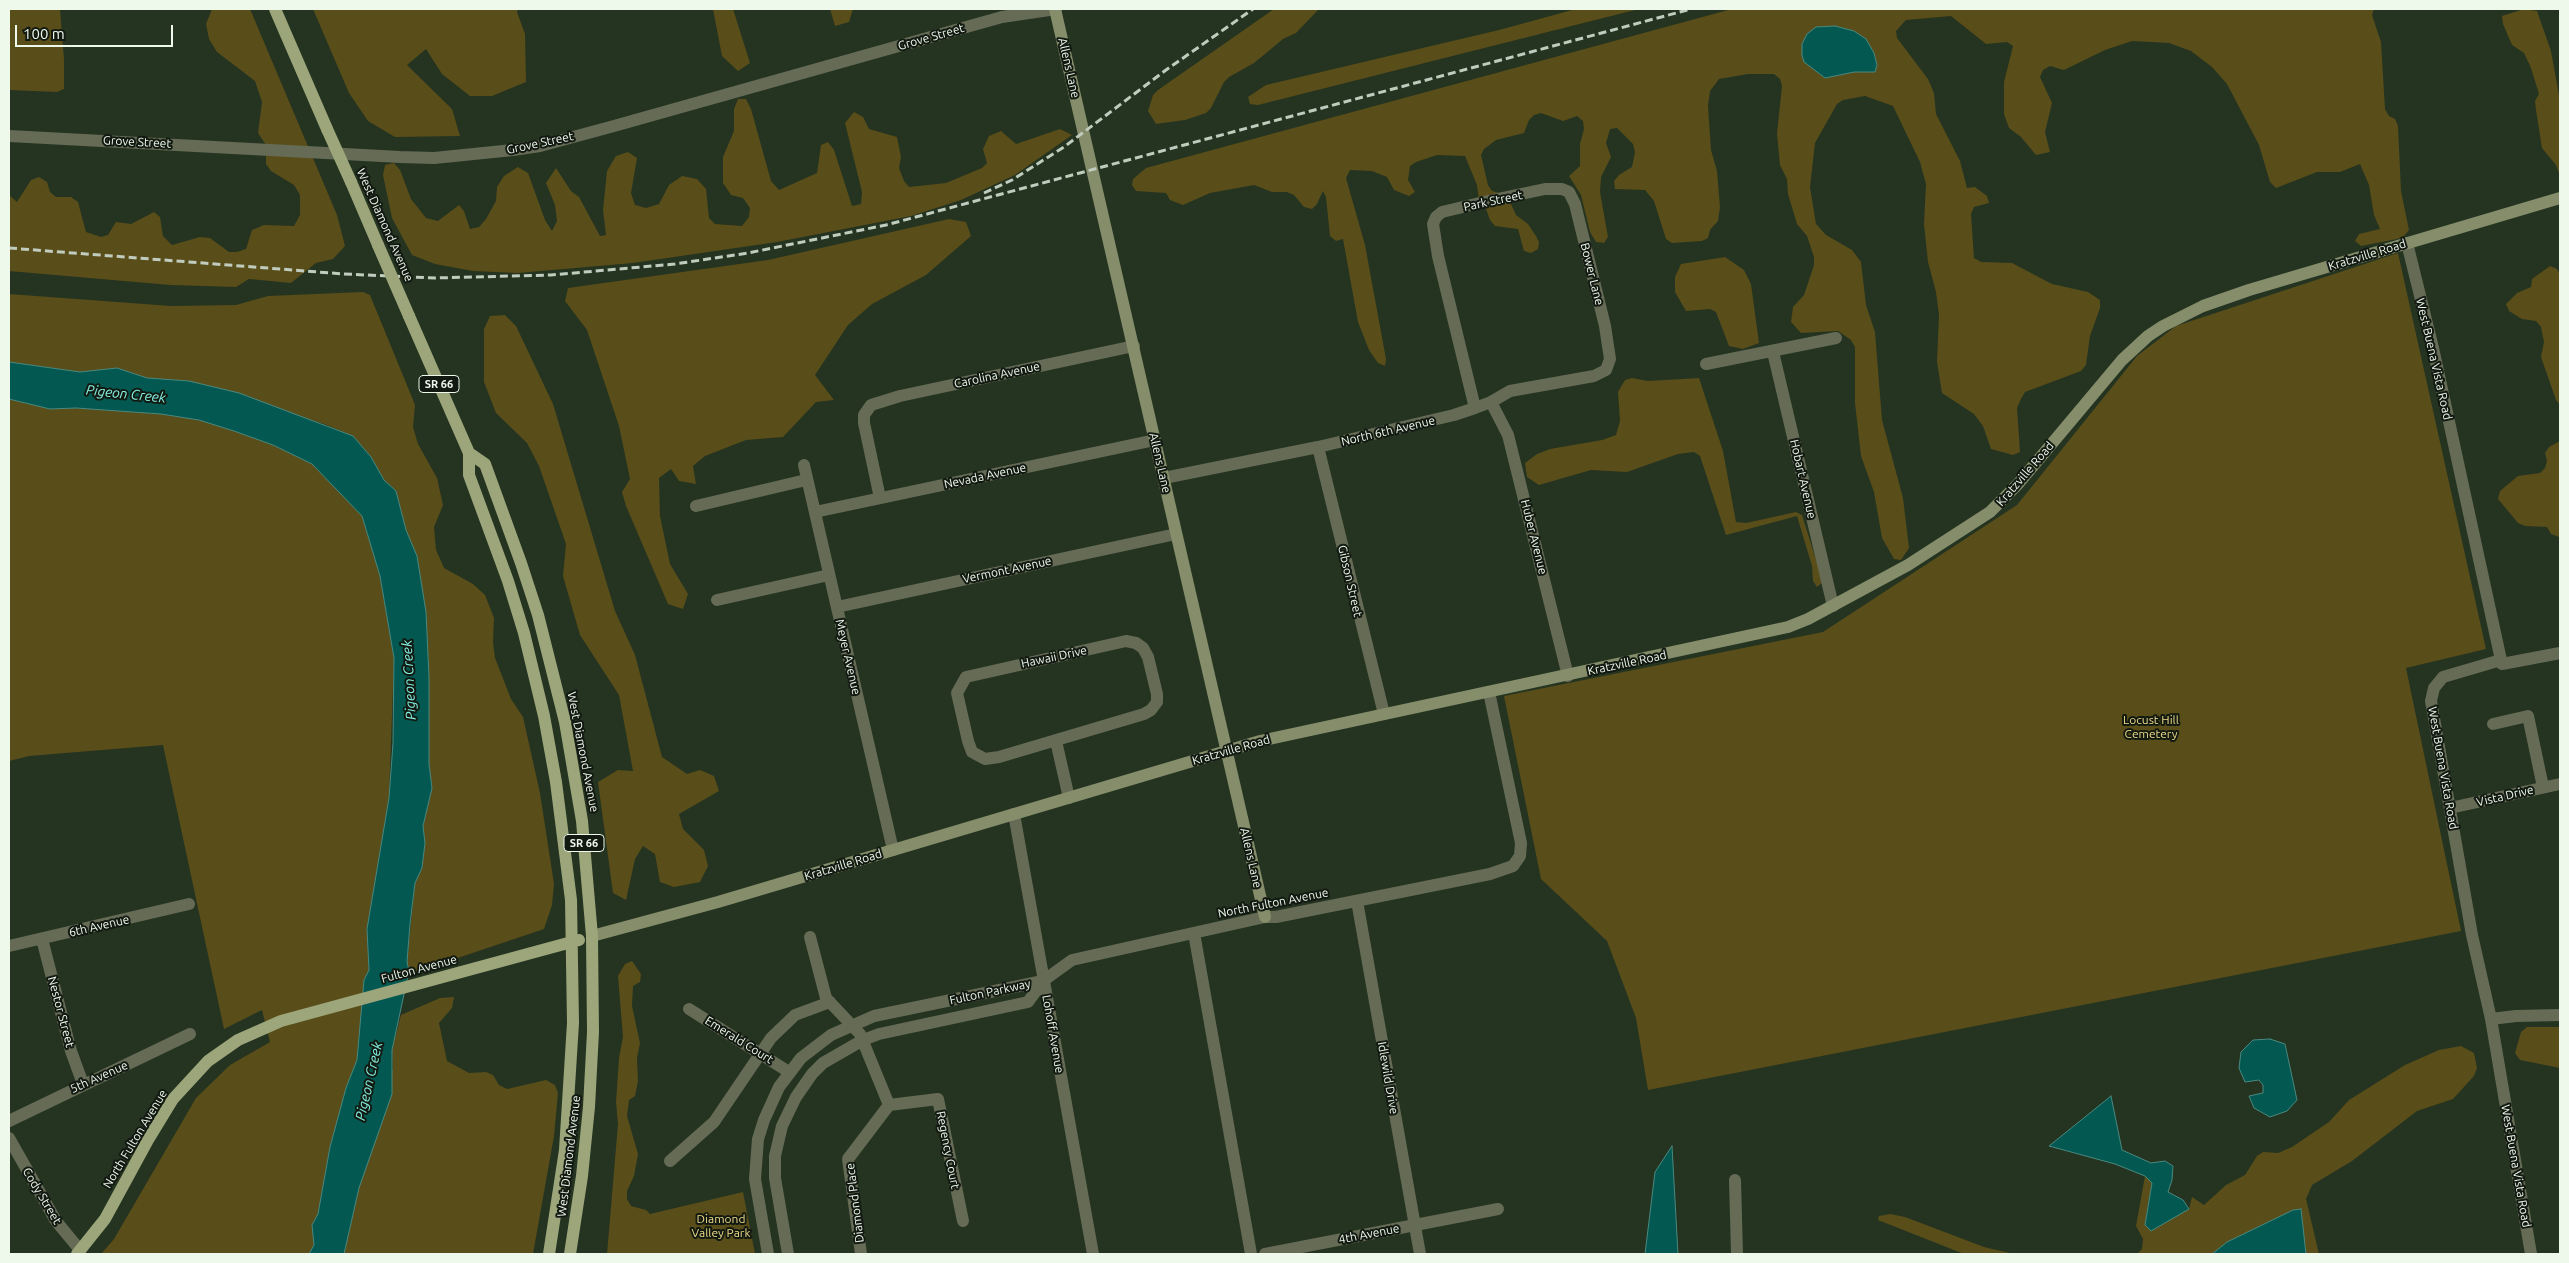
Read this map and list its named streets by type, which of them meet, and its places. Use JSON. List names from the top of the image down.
{
  "streets": {
    "main road": [
      "Allens Lane",
      "West Diamond Avenue",
      "Kratzville Road",
      "SR 66",
      "North Fulton Avenue",
      "Fulton Avenue"
    ],
    "street": [
      "Grove Street",
      "Park Street",
      "Bower Lane",
      "West Buena Vista Road",
      "Carolina Avenue",
      "North 6th Avenue",
      "Nevada Avenue",
      "Hobart Avenue",
      "Huber Avenue",
      "Vermont Avenue",
      "Gibson Street",
      "Meyer Avenue",
      "Hawaii Drive",
      "Vista Drive",
      "6th Avenue",
      "Fulton Parkway",
      "Nestor Street",
      "Lohoff Avenue",
      "Emerald Court",
      "5th Avenue",
      "Idlewild Drive",
      "Regency Court",
      "Cody Street",
      "Diamond Place",
      "4th Avenue"
    ]
  },
  "crossings": [
    ["Grove Street", "Allens Lane"],
    ["Allens Lane", "Kratzville Road"],
    ["Allens Lane", "Carolina Avenue"],
    ["Allens Lane", "North 6th Avenue"],
    ["Allens Lane", "Nevada Avenue"],
    ["Allens Lane", "Vermont Avenue"],
    ["Allens Lane", "North Fulton Avenue"],
    ["Park Street", "Bower Lane"],
    ["Park Street", "North 6th Avenue"],
    ["West Diamond Avenue", "Kratzville Road"],
    ["West Diamond Avenue", "Fulton Avenue"],
    ["Kratzville Road", "West Buena Vista Road"],
    ["Kratzville Road", "Hobart Avenue"],
    ["Kratzville Road", "Huber Avenue"],
    ["Kratzville Road", "Gibson Street"],
    ["Kratzville Road", "Meyer Avenue"],
    ["Kratzville Road", "North Fulton Avenue"],
    ["Kratzville Road", "Fulton Avenue"],
    ["Kratzville Road", "Lohoff Avenue"],
    ["Bower Lane", "North 6th Avenue"],
    ["West Buena Vista Road", "Vista Drive"],
    ["Carolina Avenue", "Nevada Avenue"],
    ["North 6th Avenue", "Huber Avenue"],
    ["North 6th Avenue", "Gibson Street"],
    ["Nevada Avenue", "Meyer Avenue"],
    ["Vermont Avenue", "Meyer Avenue"],
    ["North Fulton Avenue", "Fulton Avenue"],
    ["North Fulton Avenue", "Fulton Parkway"],
    ["North Fulton Avenue", "Lohoff Avenue"],
    ["North Fulton Avenue", "Idlewild Drive"],
    ["North Fulton Avenue", "Cody Street"],
    ["6th Avenue", "Nestor Street"],
    ["Fulton Parkway", "Lohoff Avenue"],
    ["Fulton Parkway", "Emerald Court"],
    ["Nestor Street", "5th Avenue"],
    ["Idlewild Drive", "4th Avenue"],
    ["Regency Court", "Diamond Place"]
  ],
  "water": ["Pigeon Creek"],
  "parks": ["Locust Hill Cemetery", "Diamond Valley Park"],
  "scale_bar": "100 m"
}
